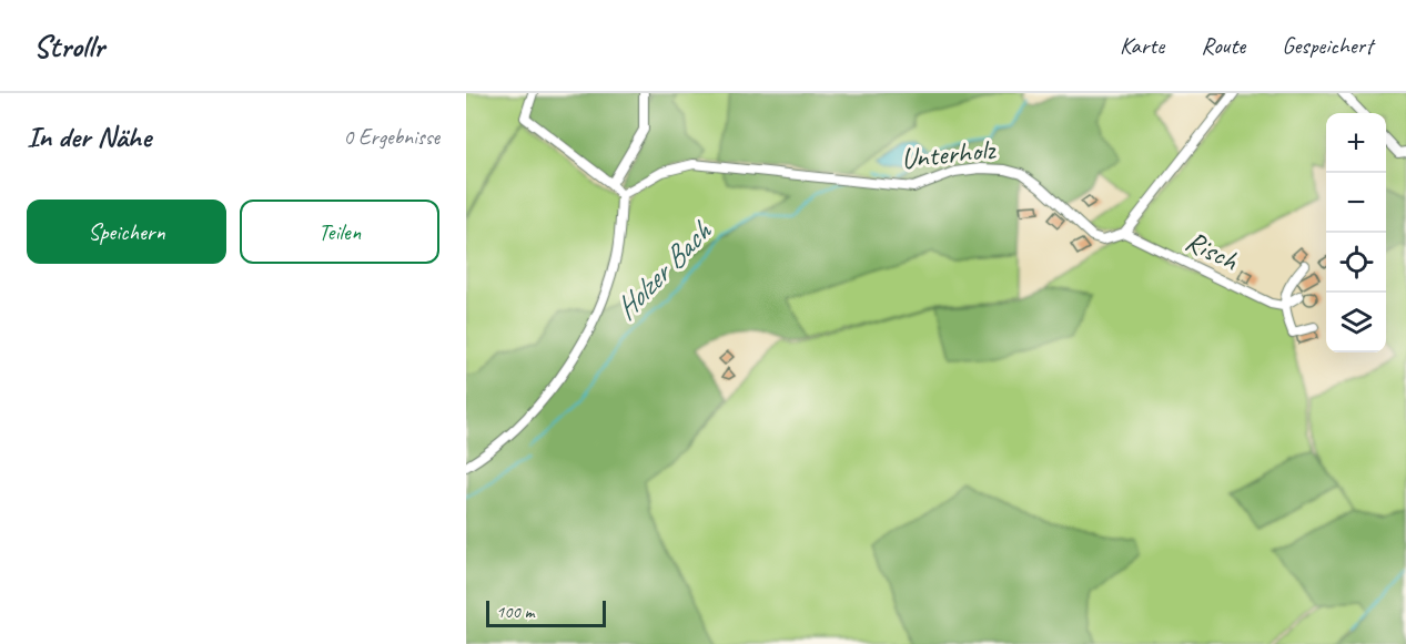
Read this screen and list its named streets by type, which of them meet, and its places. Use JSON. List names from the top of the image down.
{
  "streets": {
    "street": ["Unterholz", "Risch"]
  },
  "crossings": [
    ["Unterholz", "Risch"]
  ],
  "water": ["Holzer Bach"],
  "scale_bar": "100 m",
  "page": {
    "header": "Strollr",
    "nav": ["Karte", "Route", "Gespeichert"],
    "heading": ["In der Nähe", "0 Ergebnisse"],
    "map_buttons": ["+", "−"],
    "buttons": ["Speichern", "Teilen"],
    "scale": "100 m"
  }
}
